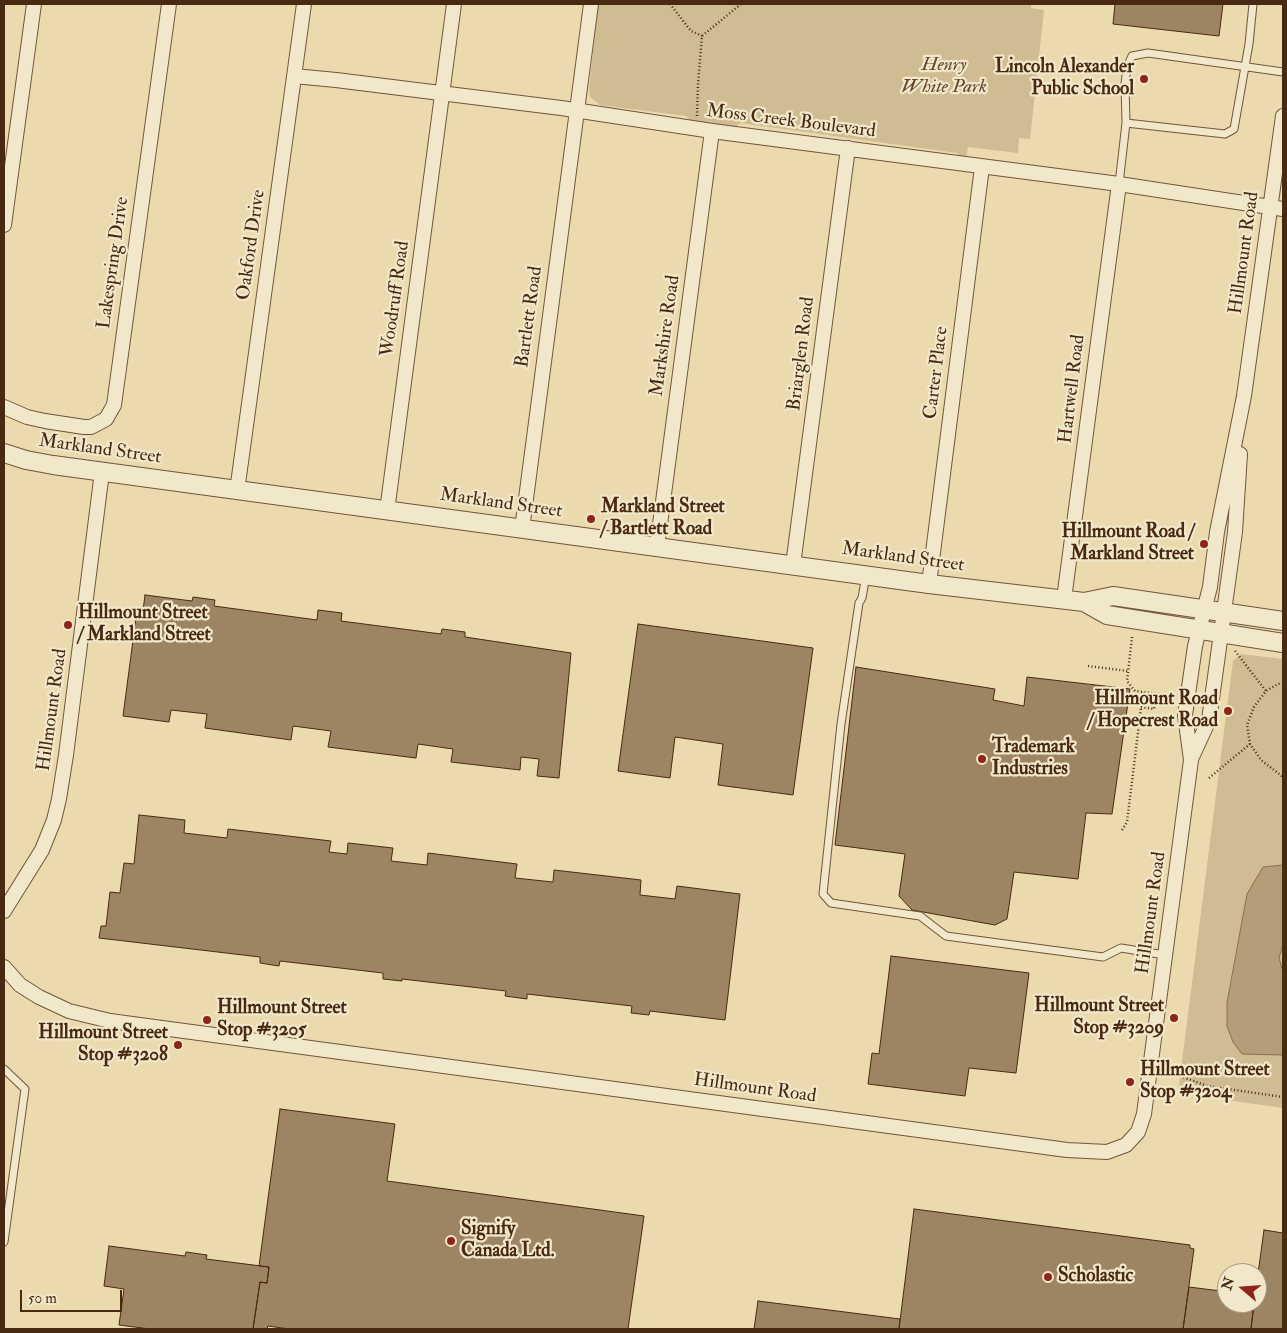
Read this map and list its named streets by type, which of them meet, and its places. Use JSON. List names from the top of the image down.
{
  "streets": {
    "street": [
      "Moss Creek Boulevard",
      "Oakford Drive",
      "Hillmount Road",
      "Lakespring Drive",
      "Woodruff Road",
      "Bartlett Road",
      "Markshire Road",
      "Briarglen Road",
      "Carter Place",
      "Hartwell Road",
      "Markland Street"
    ]
  },
  "crossings": [
    ["Moss Creek Boulevard", "Oakford Drive"],
    ["Moss Creek Boulevard", "Hillmount Road"],
    ["Moss Creek Boulevard", "Woodruff Road"],
    ["Moss Creek Boulevard", "Bartlett Road"],
    ["Moss Creek Boulevard", "Markshire Road"],
    ["Moss Creek Boulevard", "Briarglen Road"],
    ["Moss Creek Boulevard", "Carter Place"],
    ["Moss Creek Boulevard", "Hartwell Road"],
    ["Oakford Drive", "Markland Street"],
    ["Hillmount Road", "Markland Street"],
    ["Woodruff Road", "Markland Street"],
    ["Bartlett Road", "Markland Street"],
    ["Markshire Road", "Markland Street"],
    ["Briarglen Road", "Markland Street"],
    ["Carter Place", "Markland Street"],
    ["Hartwell Road", "Markland Street"]
  ],
  "parks": ["Henry White Park"],
  "places": [
    "Lincoln Alexander Public School",
    "Markland Street / Bartlett Road",
    "Hillmount Road / Markland Street",
    "Hillmount Street / Markland Street",
    "Hillmount Road / Hopecrest Road",
    "Trademark Industries",
    "Hillmount Street Stop #3209",
    "Hillmount Street Stop #3205",
    "Hillmount Street Stop #3208",
    "Hillmount Street Stop #3204",
    "Signify Canada Ltd.",
    "Scholastic"
  ],
  "scale_bar": "50 m",
  "north": "left"
}
